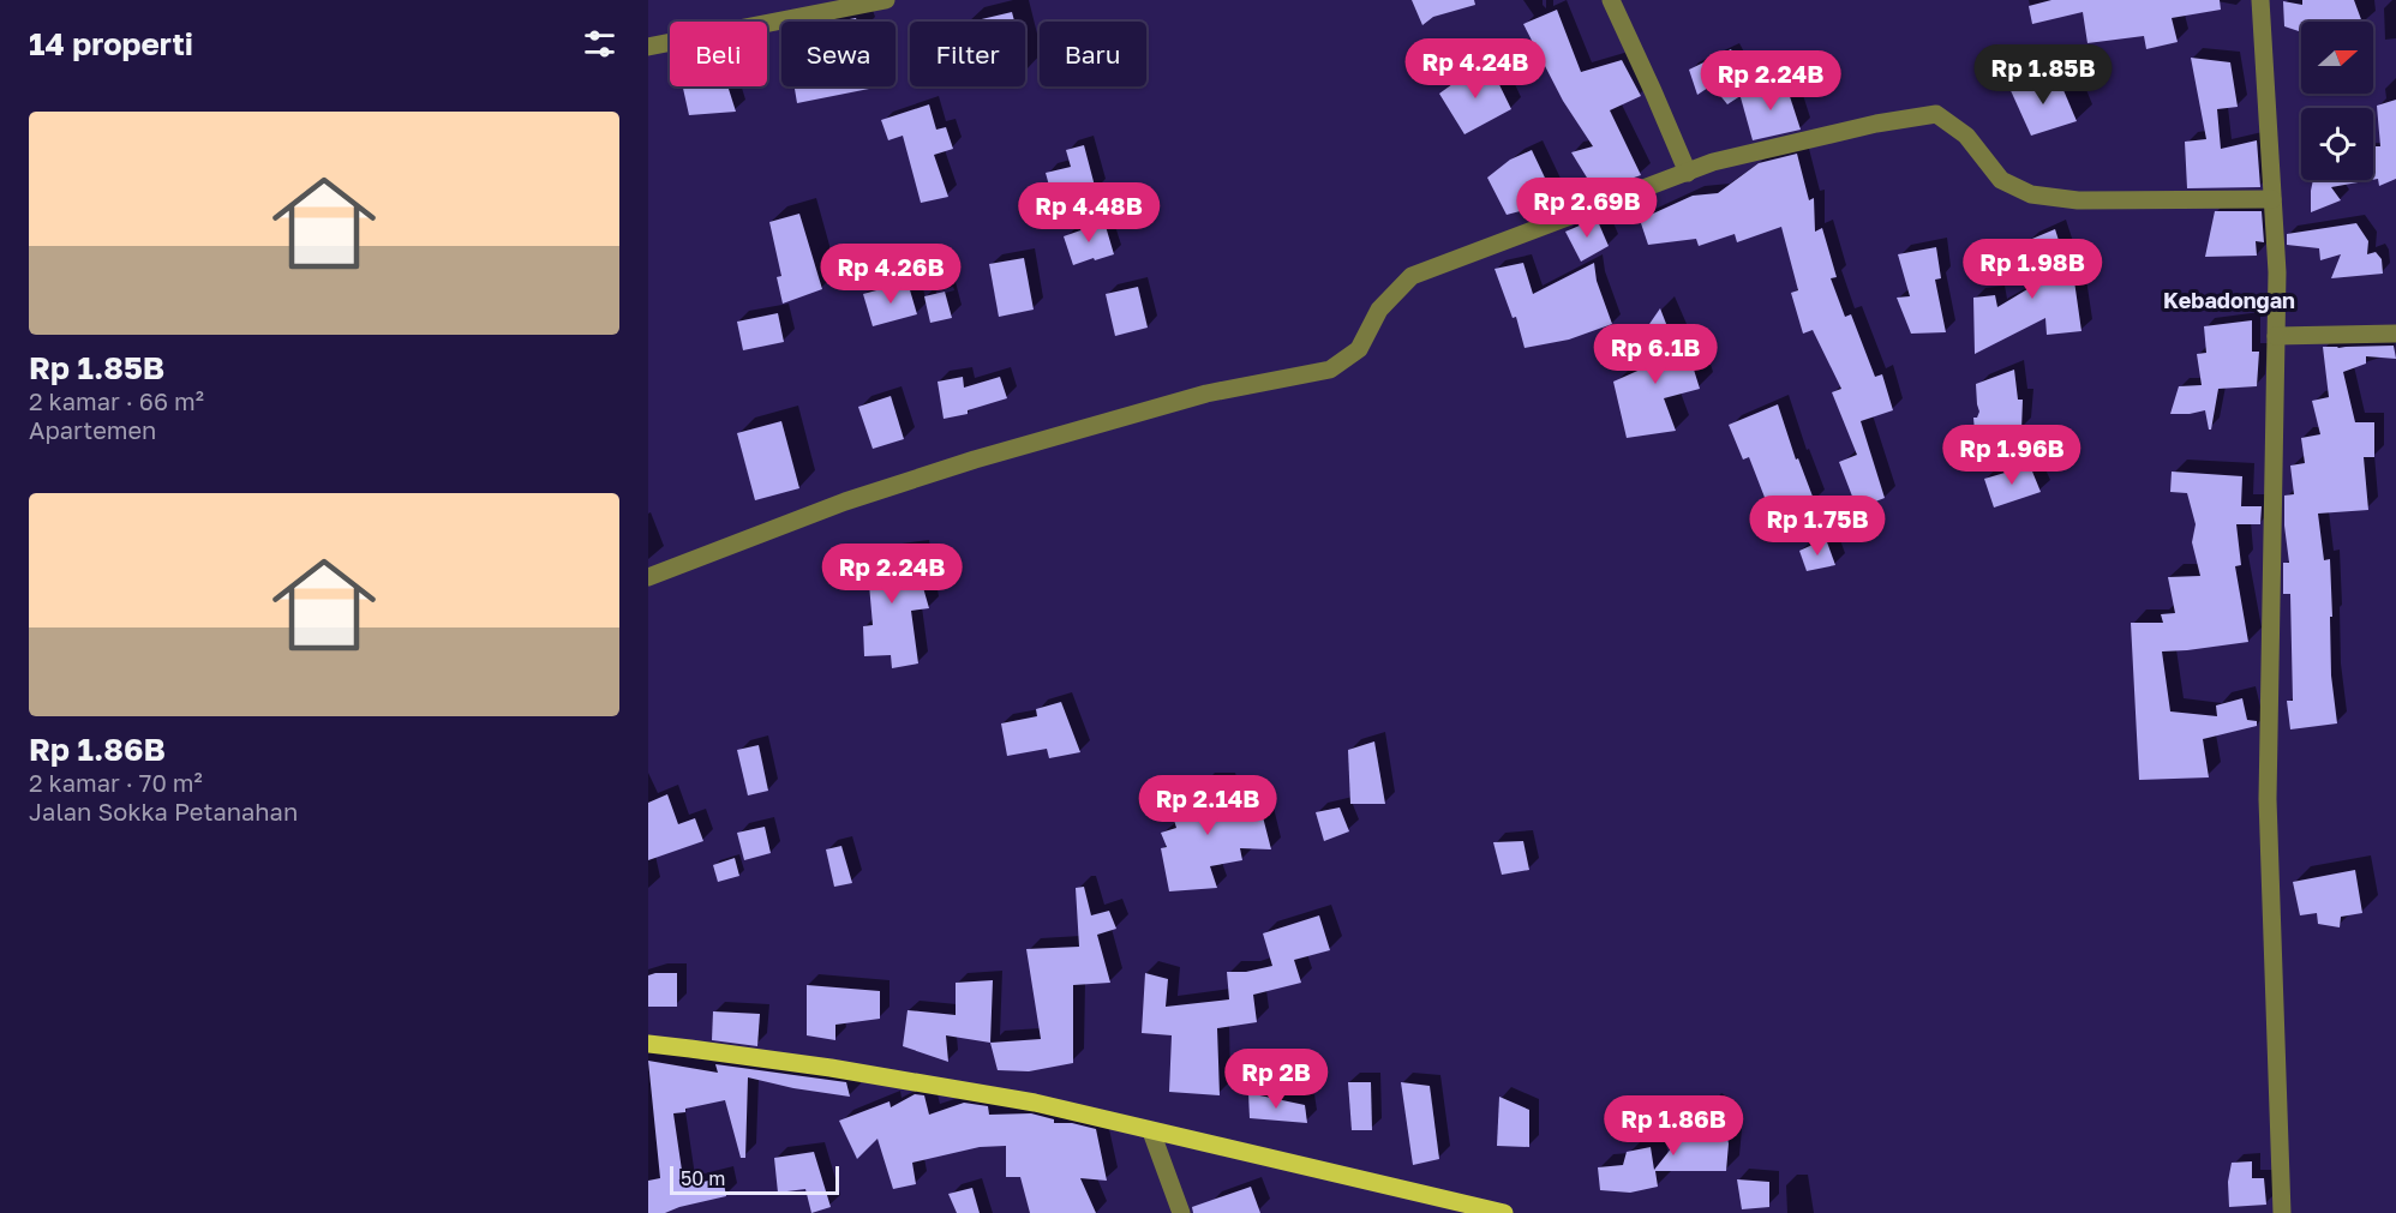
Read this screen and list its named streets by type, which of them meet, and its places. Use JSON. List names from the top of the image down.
{
  "districts": ["Kebadongan"],
  "scale_bar": "50 m",
  "north": "right",
  "page": {
    "heading": "14 properti",
    "chip": [
      "Beli",
      "Sewa",
      "Filter",
      "Baru"
    ],
    "price": [
      "Rp 4.24B",
      "Rp 1.85B",
      "Rp 2.24B",
      "Rp 2.69B",
      "Rp 4.48B",
      "Rp 1.98B",
      "Rp 4.26B",
      "Rp 6.1B",
      "Rp 1.96B",
      "Rp 1.75B",
      "Rp 2.24B",
      "Rp 2.14B",
      "Rp 2B",
      "Rp 1.86B"
    ],
    "list": [
      {
        "name": "Rp 1.85B",
        "note": "2 kamar · 66 m² · Apartemen"
      },
      {
        "name": "Rp 1.86B",
        "note": "2 kamar · 70 m² · Jalan Sokka Petanahan"
      }
    ],
    "scale": "50 m"
  }
}
